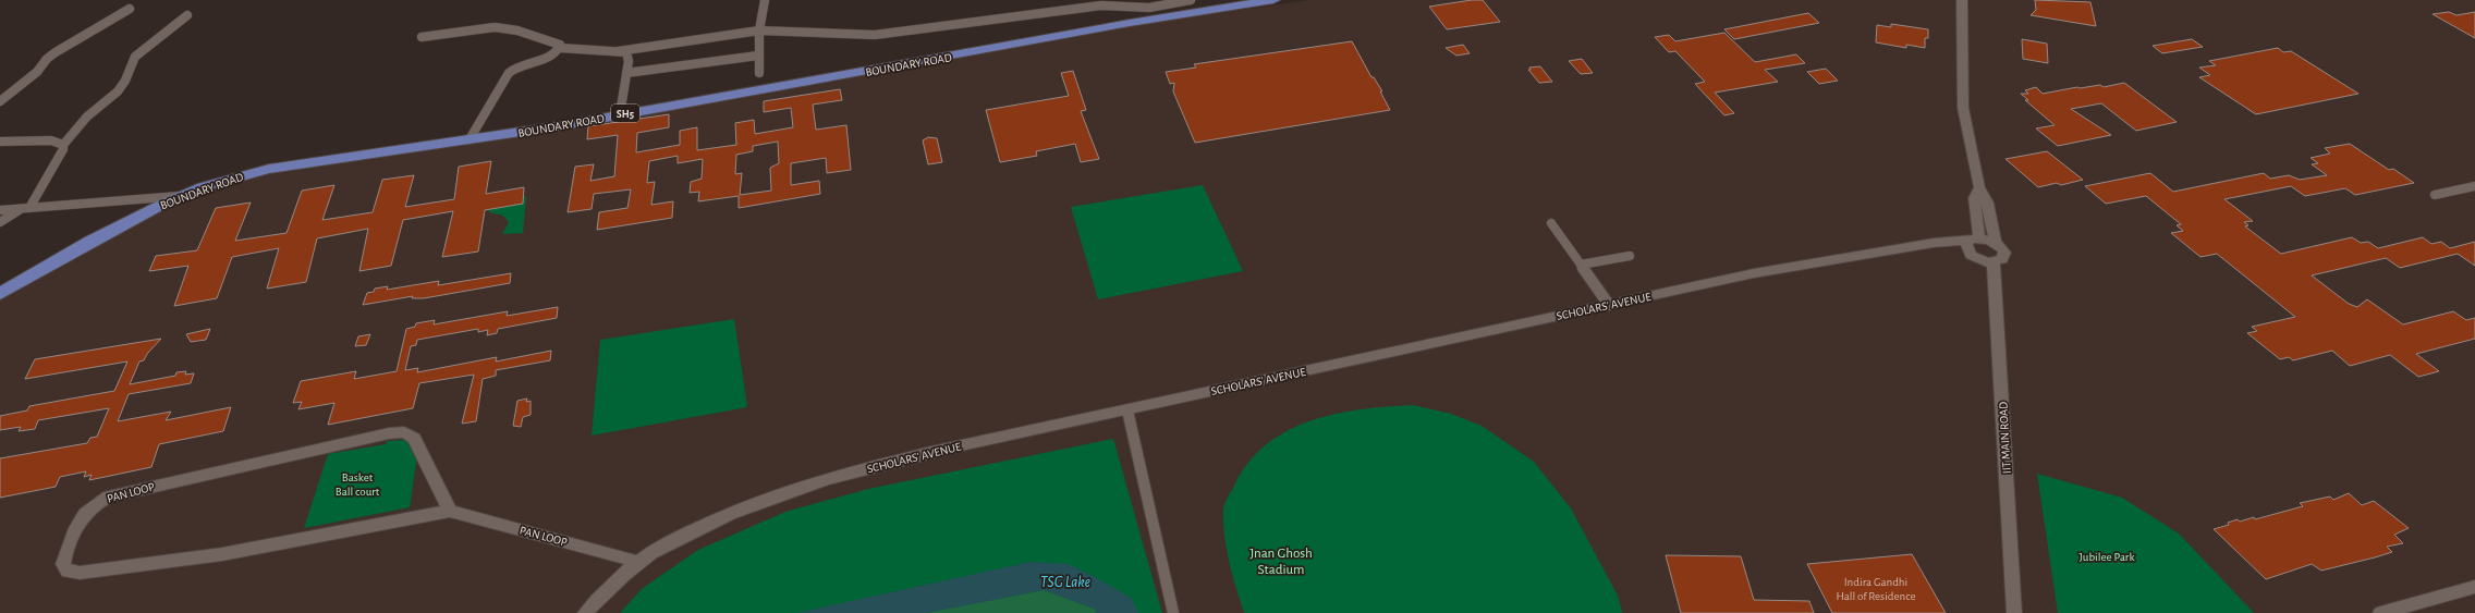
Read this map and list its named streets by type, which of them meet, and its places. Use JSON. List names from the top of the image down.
{
  "streets": {
    "main road": ["BOUNDARY ROAD", "SH5"],
    "street": ["SCHOLARS' AVENUE", "IIT MAIN ROAD", "PAN LOOP"]
  },
  "crossings": [
    ["SCHOLARS' AVENUE", "PAN LOOP"]
  ],
  "water": ["TSG Lake"],
  "parks": ["Basket Ball court", "Jnan Ghosh Stadium", "Jubilee Park"],
  "house_numbers": ["Indira Gandhi Hall of Residence"]
}
